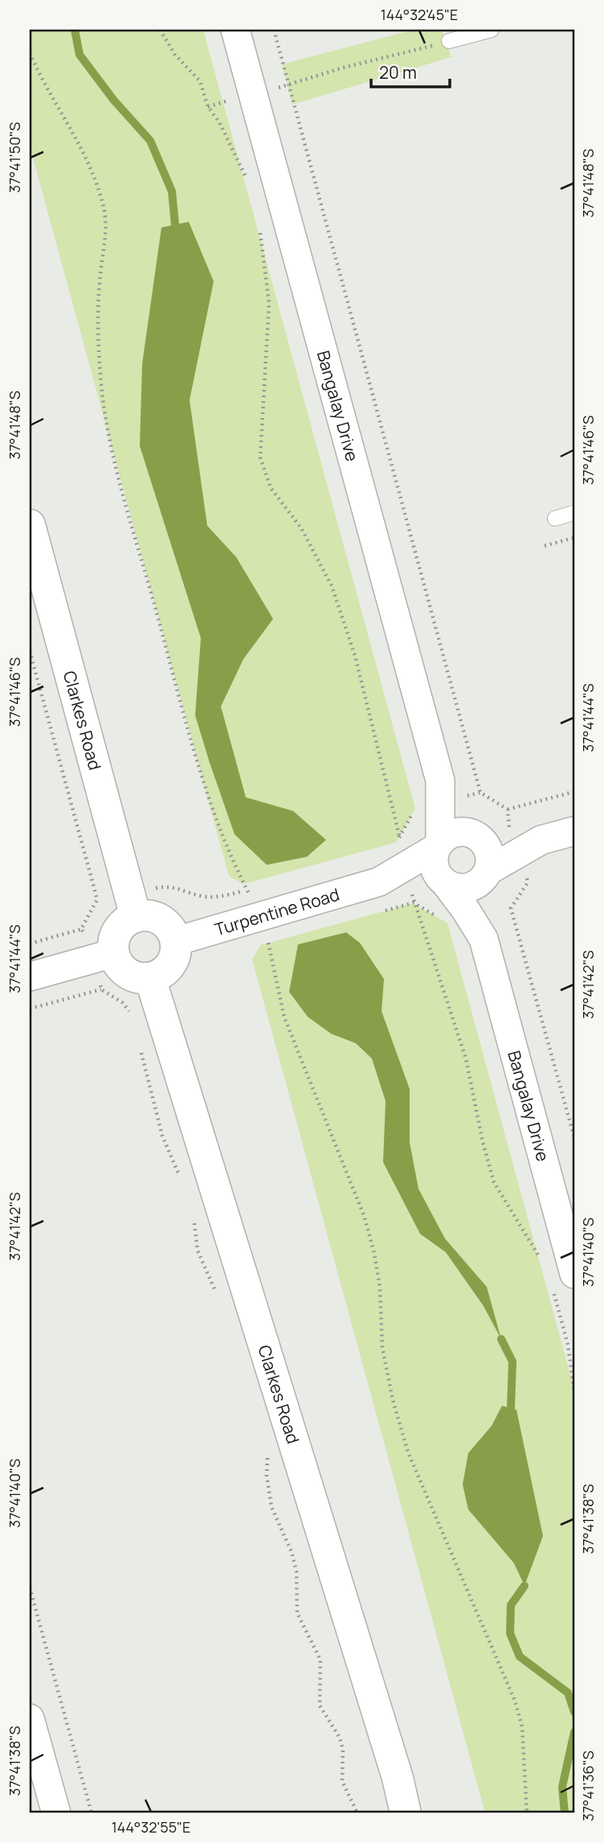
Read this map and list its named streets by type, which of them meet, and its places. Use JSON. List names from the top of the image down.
{
  "streets": {
    "street": ["Bangalay Drive", "Clarkes Road", "Turpentine Road"]
  },
  "crossings": [
    ["Bangalay Drive", "Turpentine Road"],
    ["Clarkes Road", "Turpentine Road"]
  ],
  "scale_bar": "20 m",
  "coordinates": [
    "144°32'45\"E",
    "37°41'50\"S",
    "37°41'48\"S",
    "37°41'46\"S",
    "37°41'44\"S",
    "37°41'42\"S",
    "37°41'40\"S",
    "37°41'38\"S",
    "37°41'36\"S",
    "144°32'55\"E"
  ]
}
